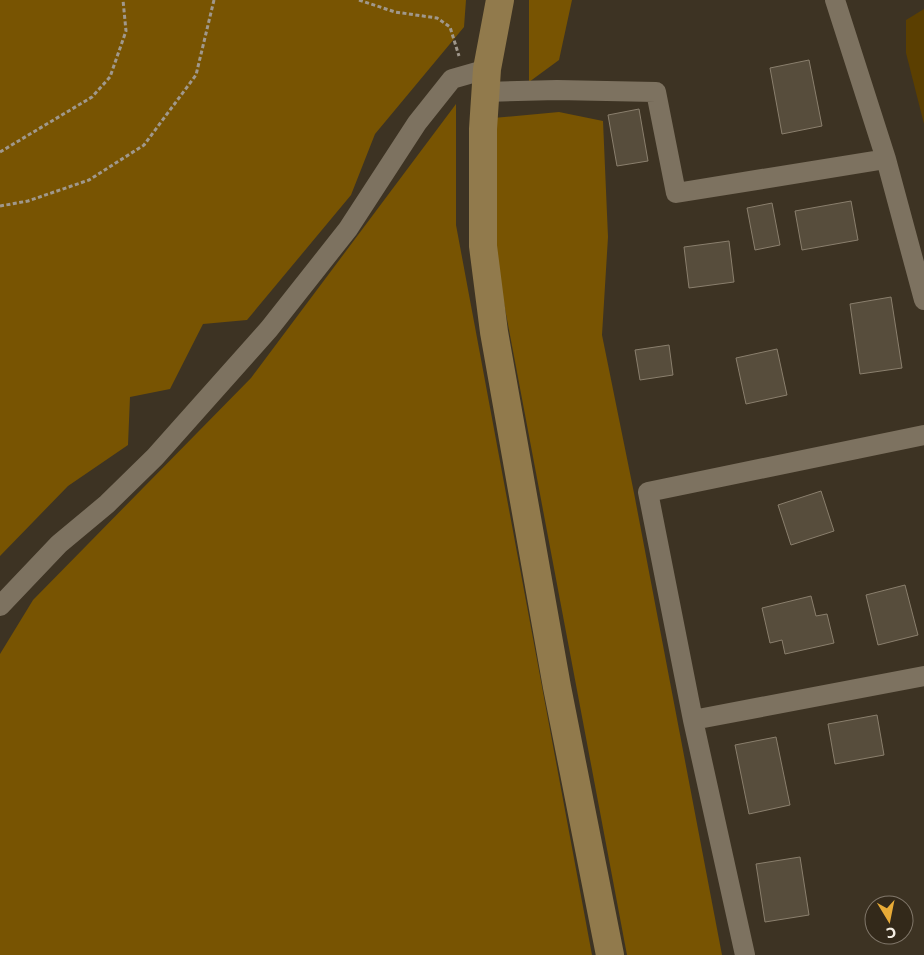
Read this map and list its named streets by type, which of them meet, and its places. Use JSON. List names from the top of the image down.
{
  "north": "bottom"
}
